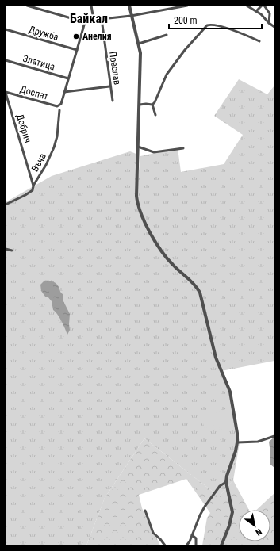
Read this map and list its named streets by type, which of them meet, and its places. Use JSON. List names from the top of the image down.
{
  "streets": {
    "street": [
      "Дружба",
      "Златица",
      "Преслав",
      "Доспат",
      "Добрич",
      "Въча"
    ]
  },
  "crossings": [
    ["Доспат", "Добрич"],
    ["Добрич", "Въча"]
  ],
  "districts": ["Байкал"],
  "places": ["Анелия"],
  "scale_bar": "200 m",
  "north": "bottom right"
}
